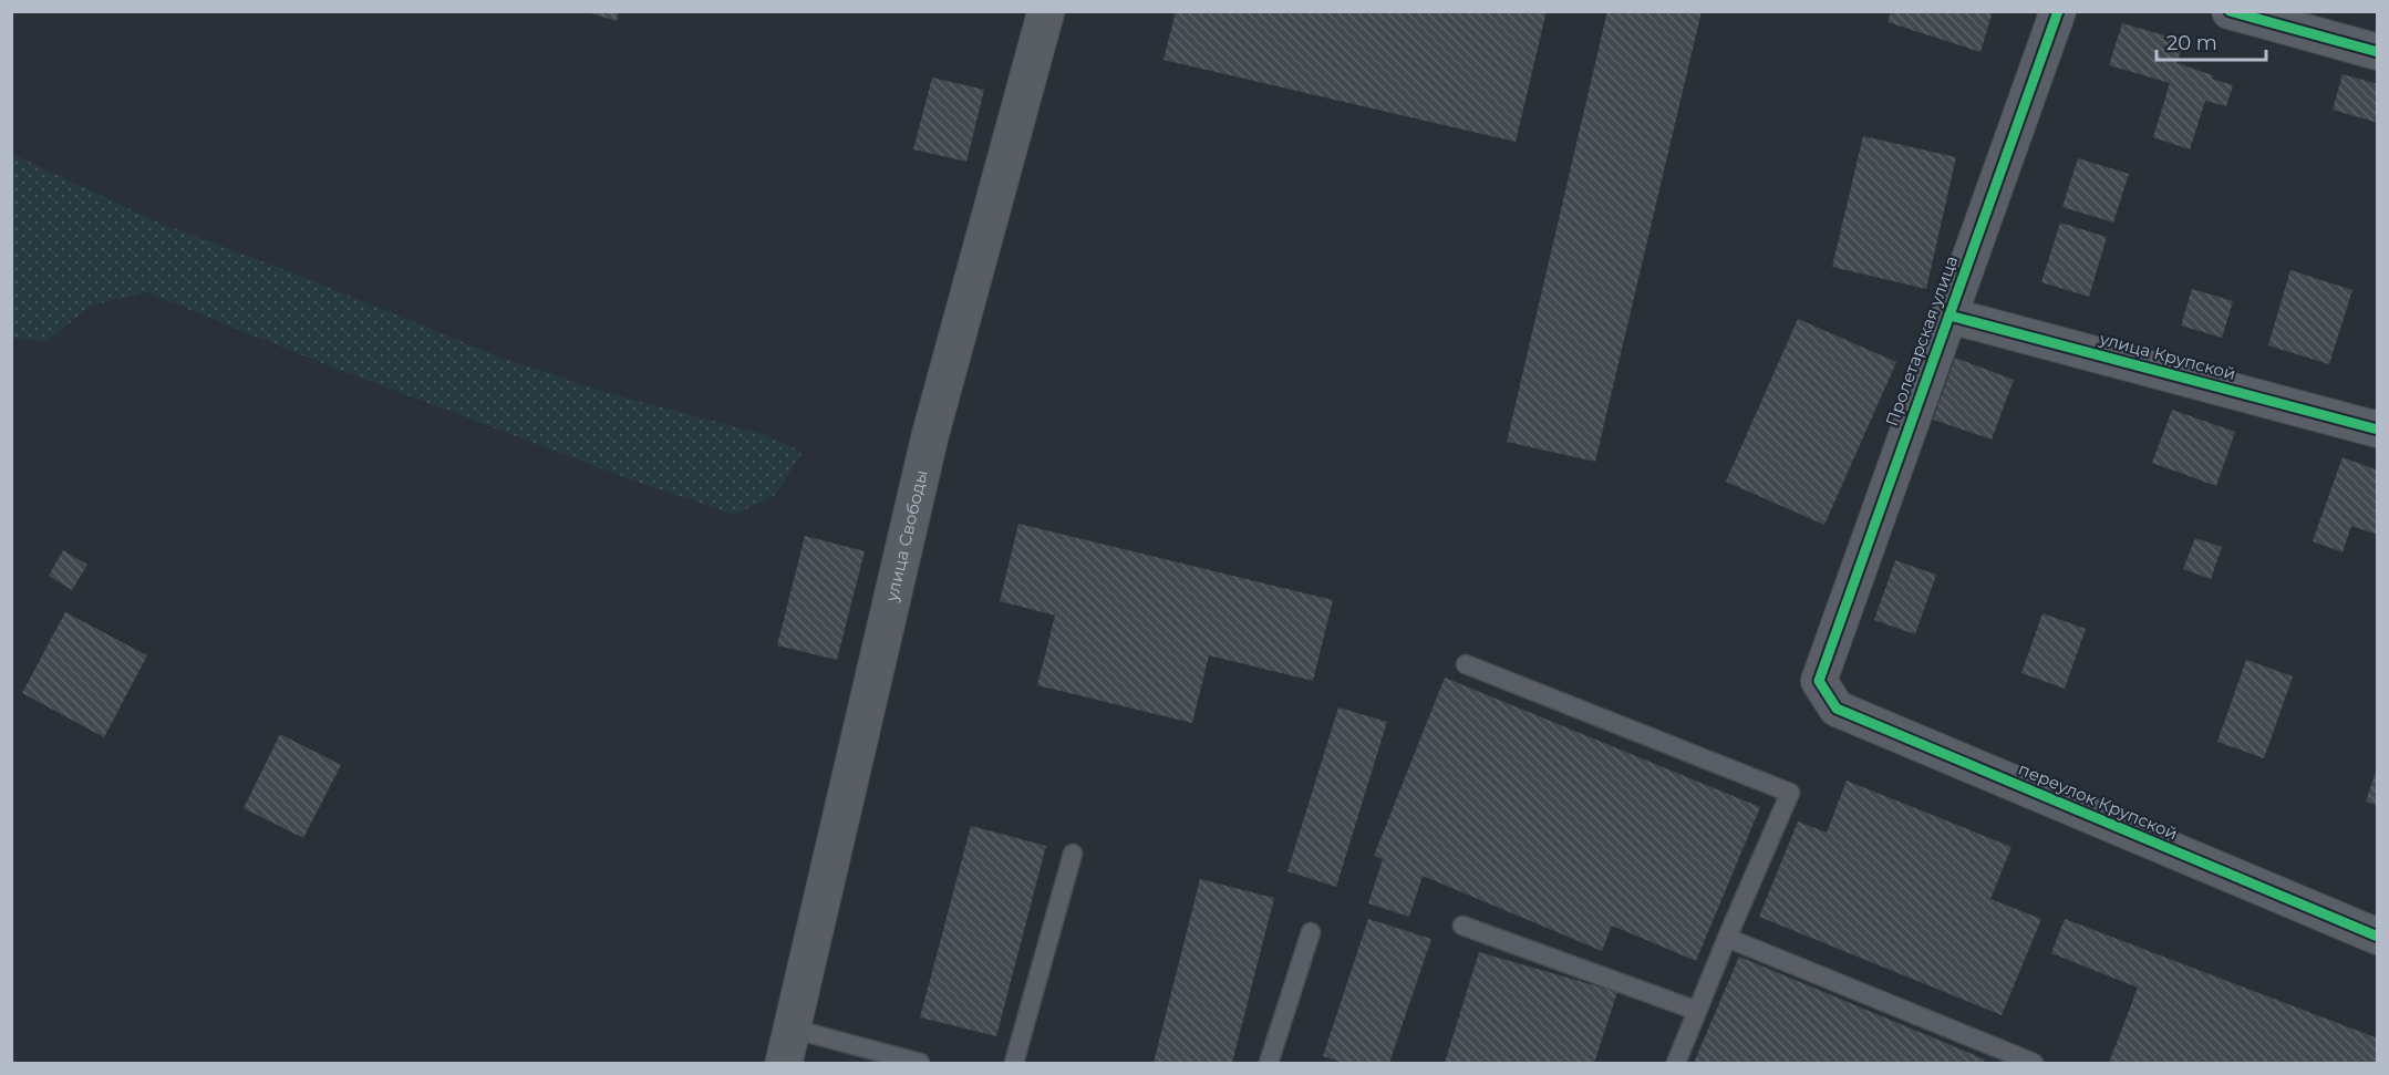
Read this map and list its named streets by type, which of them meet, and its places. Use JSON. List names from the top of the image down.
{
  "streets": {
    "main road": ["улица Свободы"],
    "street": ["Пролетарская улица", "улица Крупской", "переулок Крупской"]
  },
  "crossings": [
    ["Пролетарская улица", "улица Крупской"],
    ["Пролетарская улица", "переулок Крупской"]
  ],
  "scale_bar": "20 m"
}
